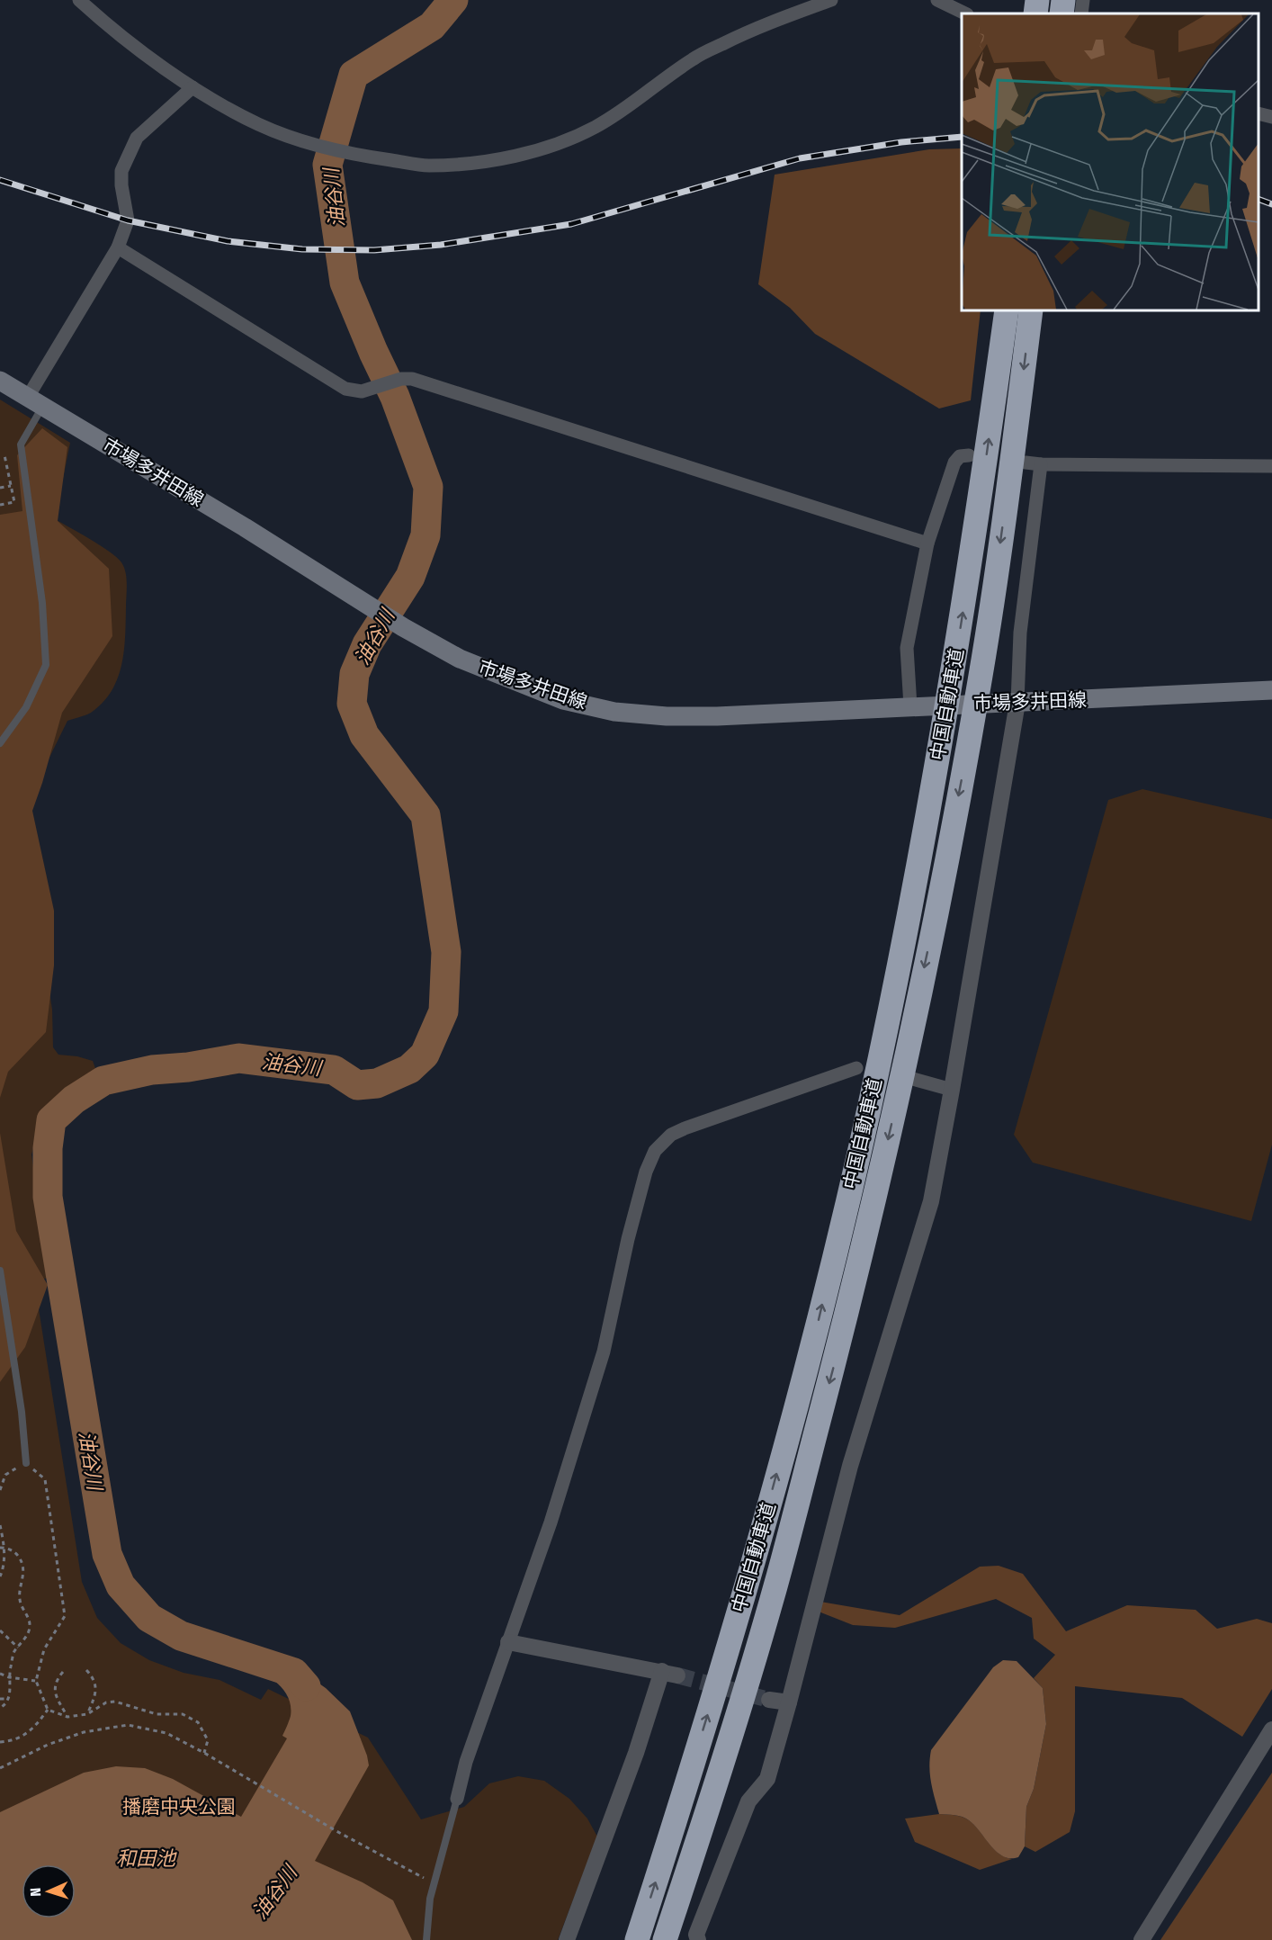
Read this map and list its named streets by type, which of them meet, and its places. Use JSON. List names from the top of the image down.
{
  "streets": {
    "highway": ["中国自動車道"],
    "main road": ["市場多井田線"]
  },
  "water": ["油谷川", "和田池"],
  "parks": ["播磨中央公園"],
  "north": "left"
}
